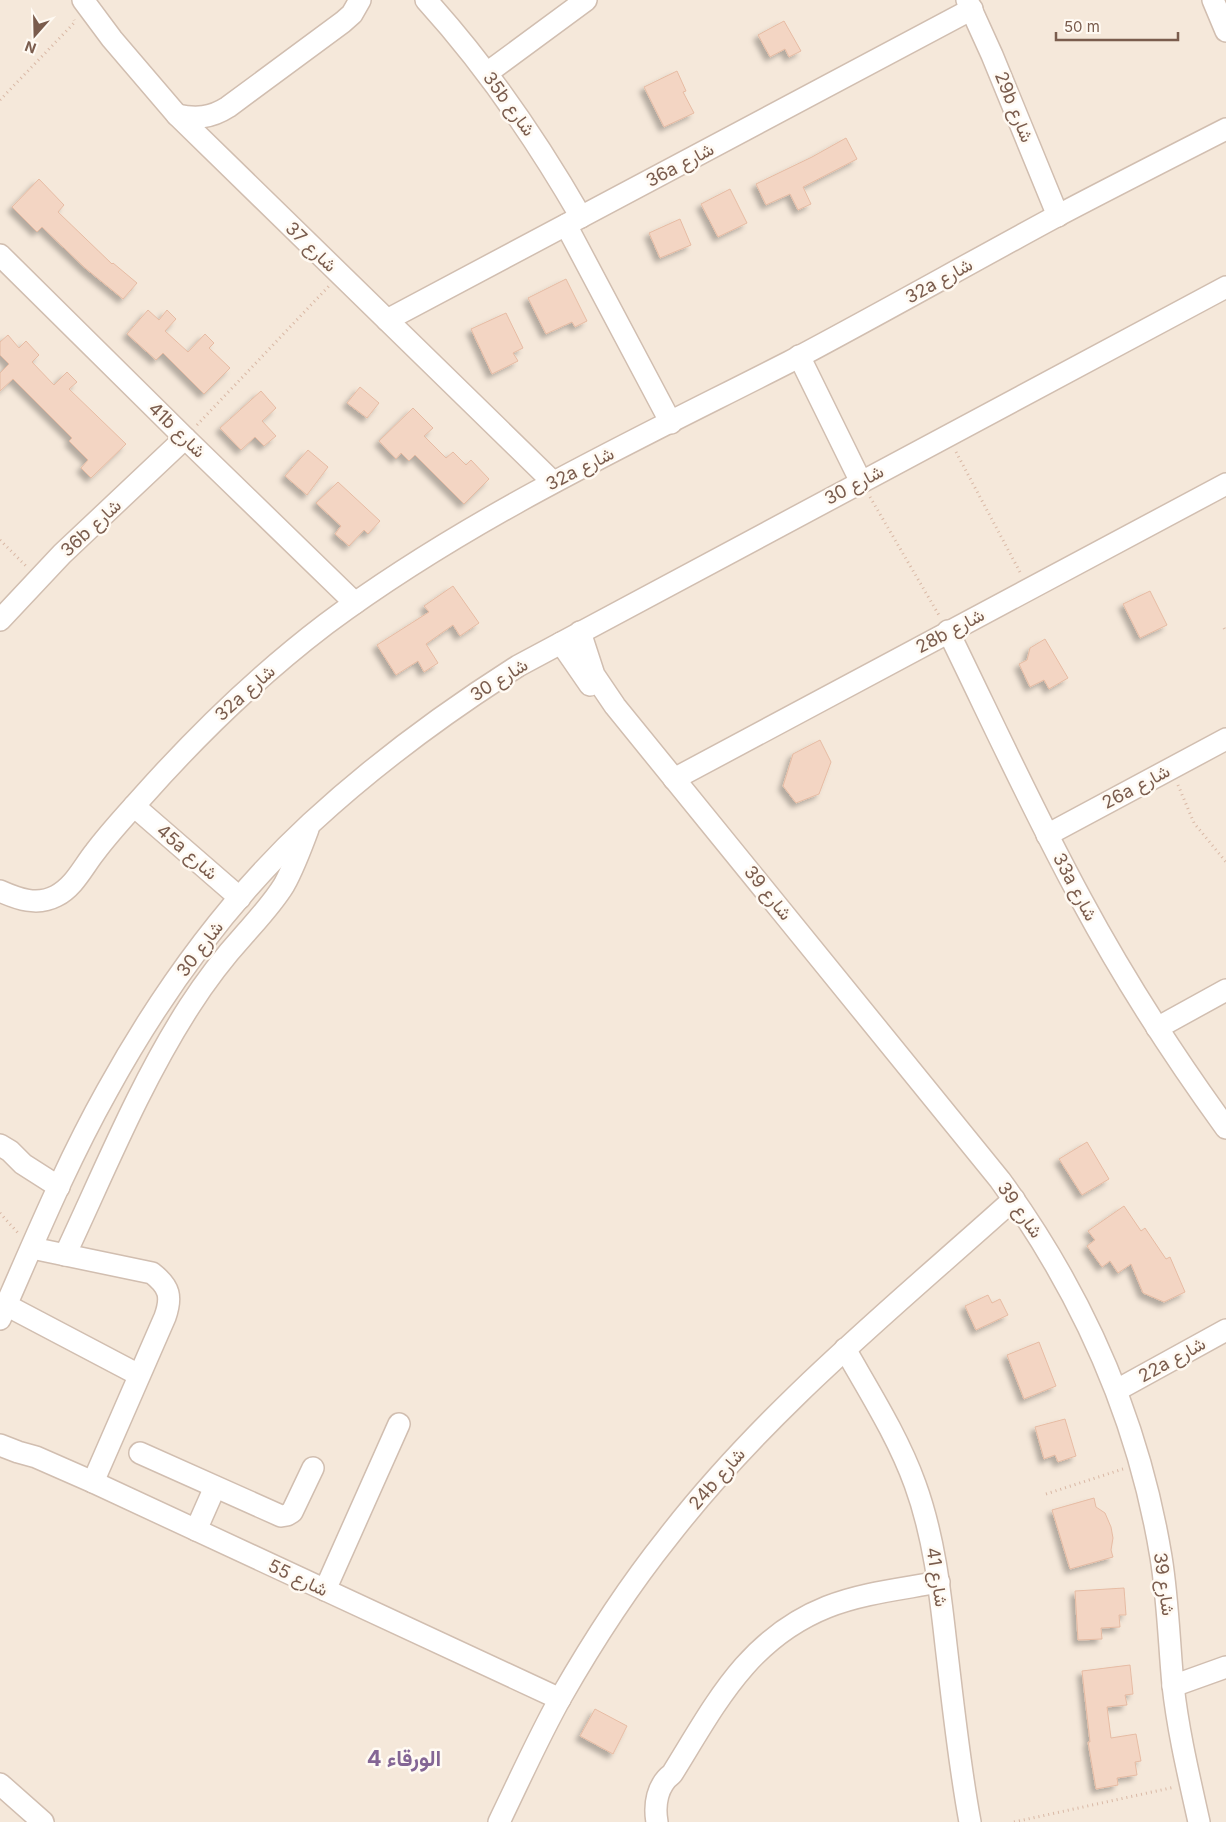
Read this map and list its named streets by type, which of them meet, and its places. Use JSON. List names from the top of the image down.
{
  "streets": {
    "street": [
      "35b شارع",
      "29b شارع",
      "36a شارع",
      "شارع 37",
      "32a شارع",
      "41b شارع",
      "شارع 30",
      "36b شارع",
      "28b شارع",
      "26a شارع",
      "45a شارع",
      "33a شارع",
      "شارع 39",
      "22a شارع",
      "24b شارع",
      "شارع 41",
      "شارع 55"
    ]
  },
  "crossings": [
    ["35b شارع", "36a شارع"],
    ["35b شارع", "32a شارع"],
    ["29b شارع", "36a شارع"],
    ["29b شارع", "32a شارع"],
    ["36a شارع", "شارع 37"],
    ["شارع 37", "32a شارع"],
    ["32a شارع", "41b شارع"],
    ["32a شارع", "45a شارع"],
    ["41b شارع", "36b شارع"],
    ["شارع 30", "45a شارع"],
    ["شارع 30", "شارع 39"],
    ["28b شارع", "33a شارع"],
    ["28b شارع", "شارع 39"],
    ["26a شارع", "33a شارع"],
    ["شارع 39", "22a شارع"],
    ["شارع 39", "24b شارع"],
    ["24b شارع", "شارع 41"],
    ["24b شارع", "شارع 55"]
  ],
  "districts": ["الورقاء 4"],
  "scale_bar": "50 m",
  "north": "bottom"
}
